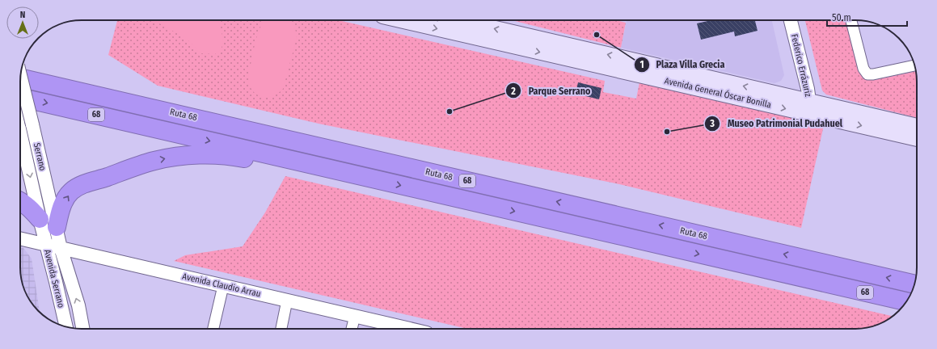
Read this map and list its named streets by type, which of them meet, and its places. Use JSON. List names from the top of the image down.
{
  "streets": {
    "highway": ["68", "Ruta 68"],
    "main road": ["Avenida General Óscar Bonilla"],
    "street": [
      "Federico Errázuriz",
      "Serrano",
      "Avenida Serrano",
      "Avenida Claudio Arrau"
    ]
  },
  "crossings": [
    ["Federico Errázuriz", "Avenida General Óscar Bonilla"],
    ["Serrano", "Avenida Serrano"],
    ["Serrano", "Avenida Claudio Arrau"],
    ["Avenida Serrano", "Avenida Claudio Arrau"]
  ],
  "places": ["Plaza Villa Grecia", "Parque Serrano", "Museo Patrimonial Pudahuel"],
  "scale_bar": "50 m",
  "north": "top"
}
